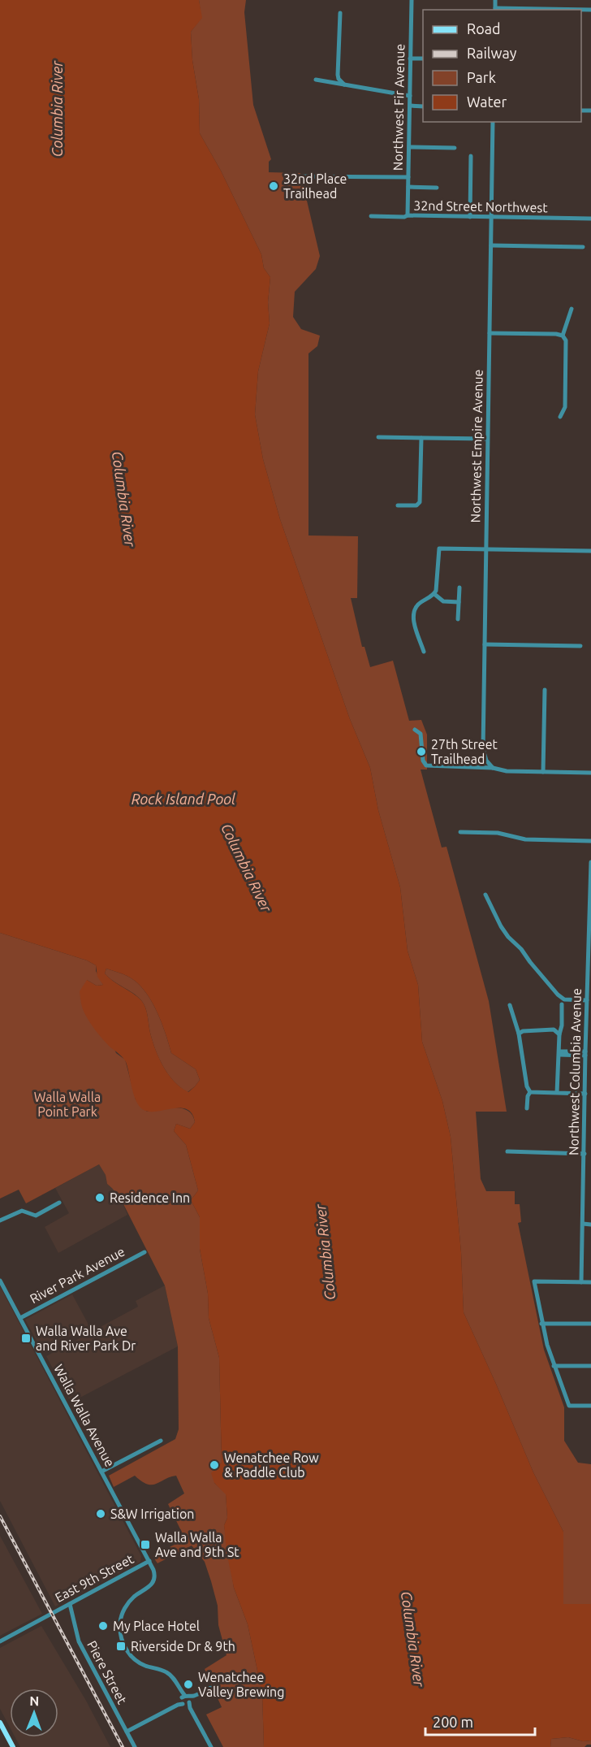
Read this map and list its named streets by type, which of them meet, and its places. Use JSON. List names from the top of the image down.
{
  "streets": {
    "street": [
      "Northwest Fir Avenue",
      "32nd Street Northwest",
      "Northwest Empire Avenue",
      "Northwest Columbia Avenue",
      "River Park Avenue",
      "Walla Walla Avenue",
      "East 9th Street",
      "Piere Street"
    ]
  },
  "crossings": [
    ["Northwest Fir Avenue", "32nd Street Northwest"],
    ["32nd Street Northwest", "Northwest Empire Avenue"],
    ["River Park Avenue", "Walla Walla Avenue"],
    ["Walla Walla Avenue", "East 9th Street"],
    ["East 9th Street", "Piere Street"]
  ],
  "water": ["Columbia River", "Rock Island Pool"],
  "parks": ["Walla Walla Point Park"],
  "places": {
    "other": [
      "32nd Place Trailhead",
      "27th Street Trailhead",
      "Residence Inn",
      "Wenatchee Row & Paddle Club",
      "S&W Irrigation",
      "My Place Hotel",
      "Wenatchee Valley Brewing"
    ],
    "transit": ["Walla Walla Ave and River Park Dr", "Walla Walla Ave and 9th St", "Riverside Dr & 9th"]
  },
  "legend": [
    "Road",
    "Railway",
    "Park",
    "Water"
  ],
  "scale_bar": "200 m",
  "north": "top"
}
